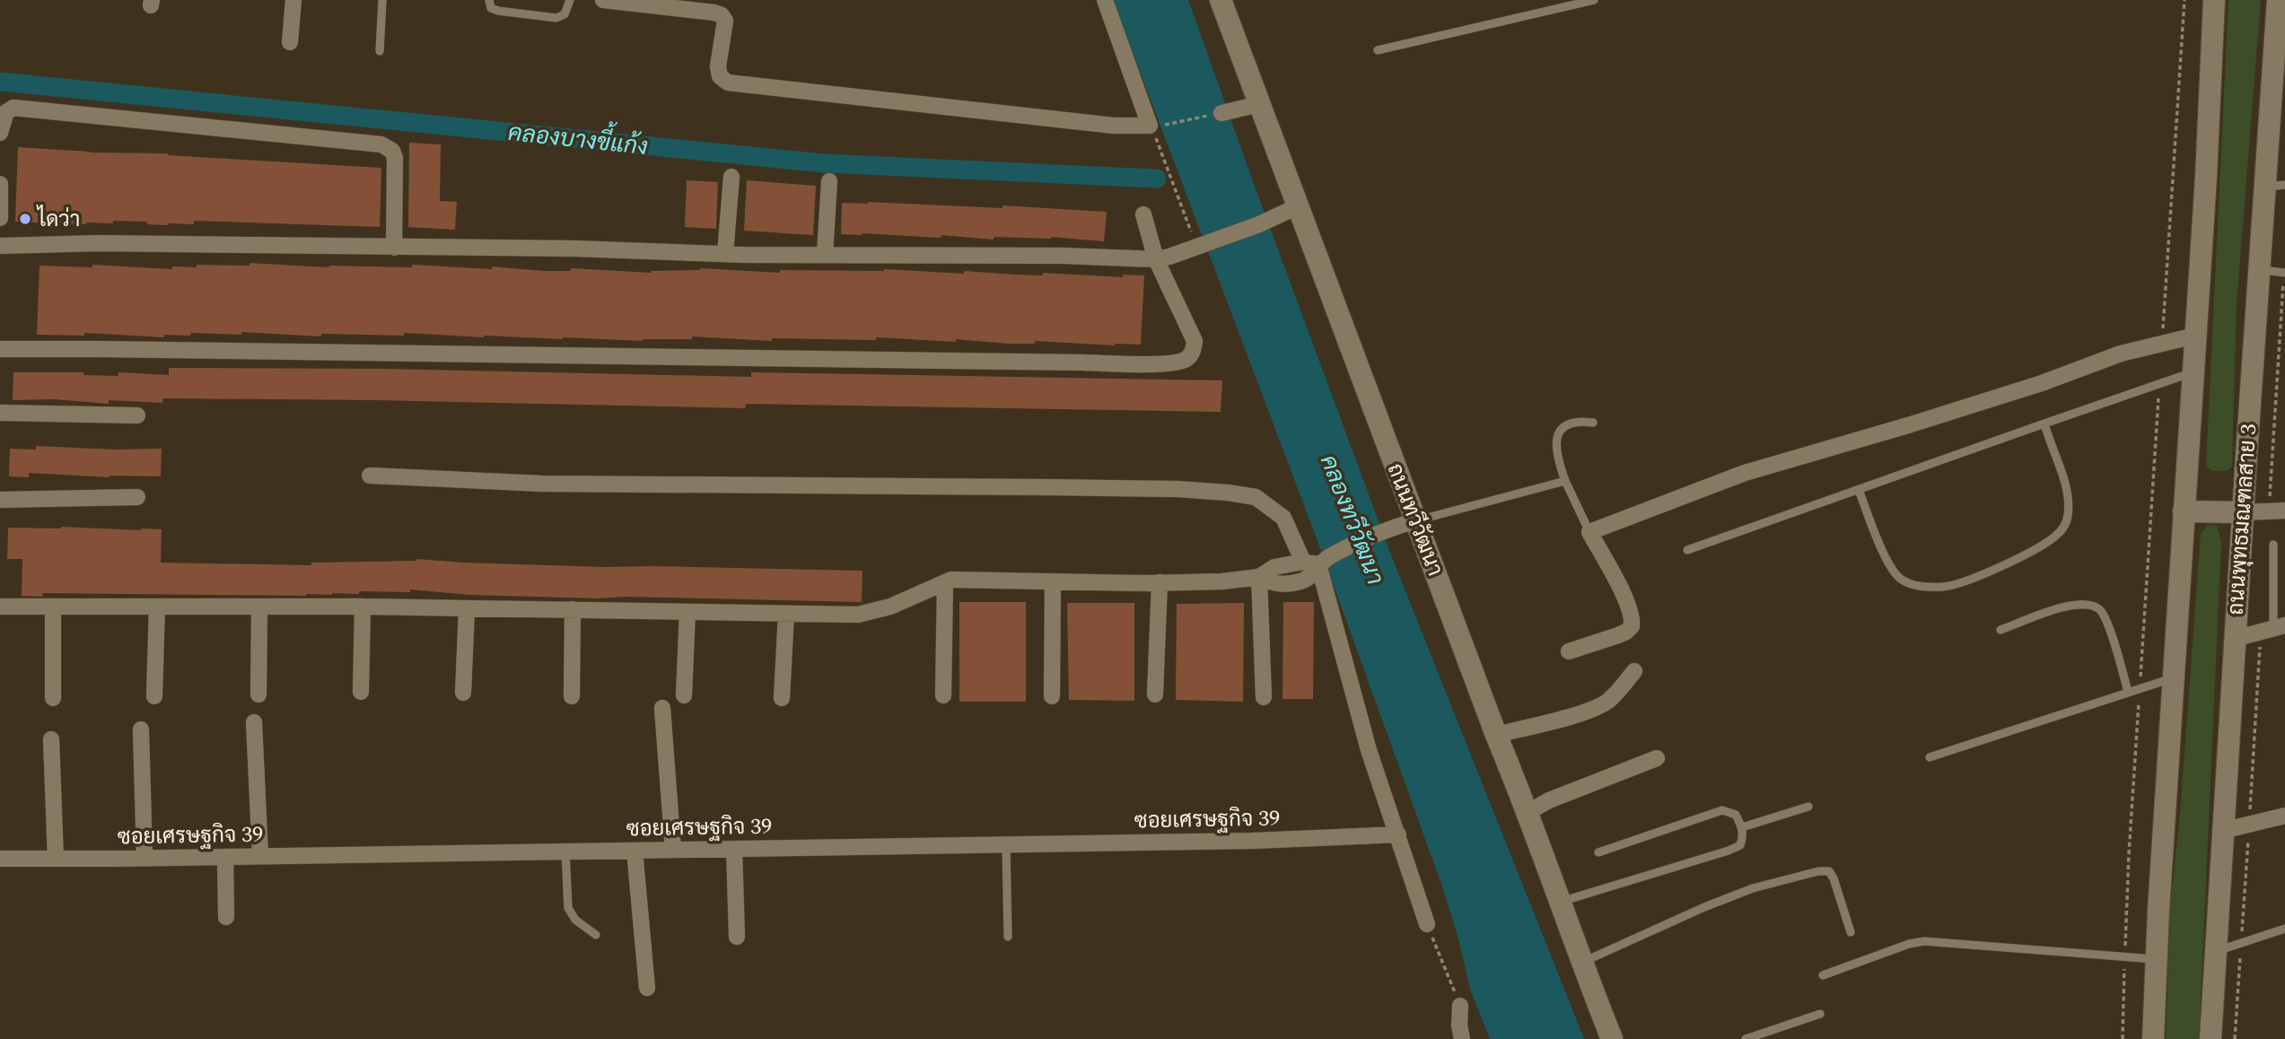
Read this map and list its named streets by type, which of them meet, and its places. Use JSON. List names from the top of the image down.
{
  "streets": {
    "main road": ["ถนนทวีวัฒนา", "ถนนพุทธมณฑลสาย 3"],
    "street": ["ซอยเศรษฐกิจ 39"]
  },
  "water": ["คลองบางขี้แก้ง", "คลองทวีวัฒนา"],
  "places": ["ไดว่า"]
}
